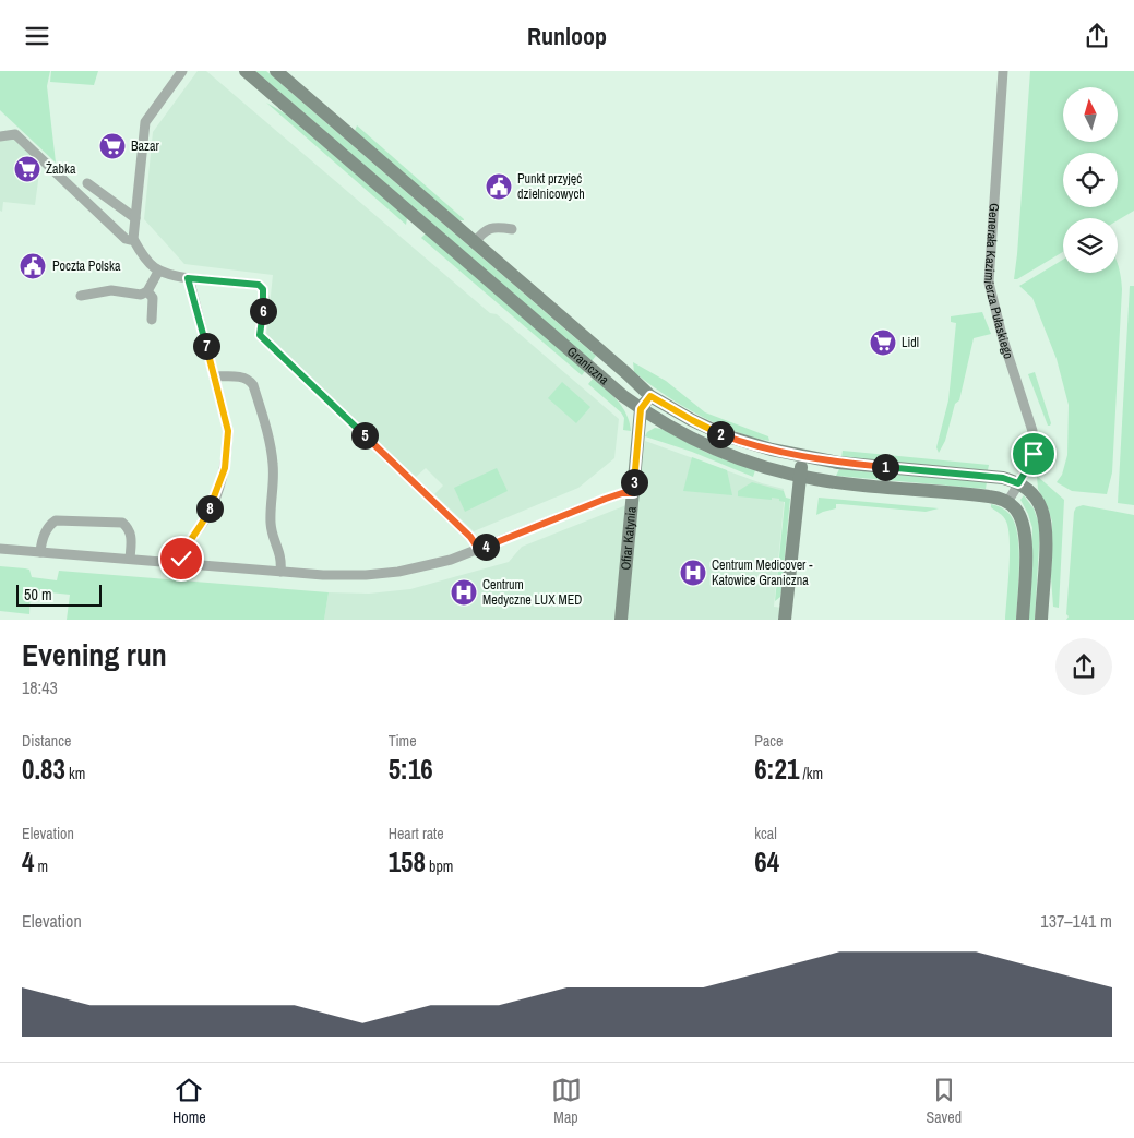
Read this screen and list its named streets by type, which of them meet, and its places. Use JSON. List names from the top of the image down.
{
  "streets": {
    "street": ["Generała Kazimierza Pułaskiego", "Graniczna", "Ofiar Katynia"]
  },
  "crossings": [
    ["Generała Kazimierza Pułaskiego", "Graniczna"],
    ["Graniczna", "Ofiar Katynia"]
  ],
  "places": {
    "supermarket": ["Bazar", "Żabka", "Lidl"],
    "public building": ["Punkt przyjęć dzielnicowych", "Poczta Polska"],
    "hospital": ["Centrum Medicover - Katowice Graniczna", "Centrum Medyczne LUX MED"]
  },
  "scale_bar": "50 m",
  "north": "top",
  "page": {
    "header": "Runloop",
    "pins": [
      "6",
      "7",
      "2",
      "5",
      "1",
      "3",
      "8",
      "4"
    ],
    "scale": "50 m",
    "heading": ["Evening run", "18:43"],
    "stats": [
      ["Distance", "0.83 km"],
      ["Time", "5:16"],
      ["Pace", "6:21 /km"],
      ["Elevation", "4 m"],
      ["Heart rate", "158 bpm"],
      ["kcal", "64"]
    ],
    "chart": ["Elevation", "137–141 m"],
    "tabs": ["Home", "Map", "Saved"]
  }
}
